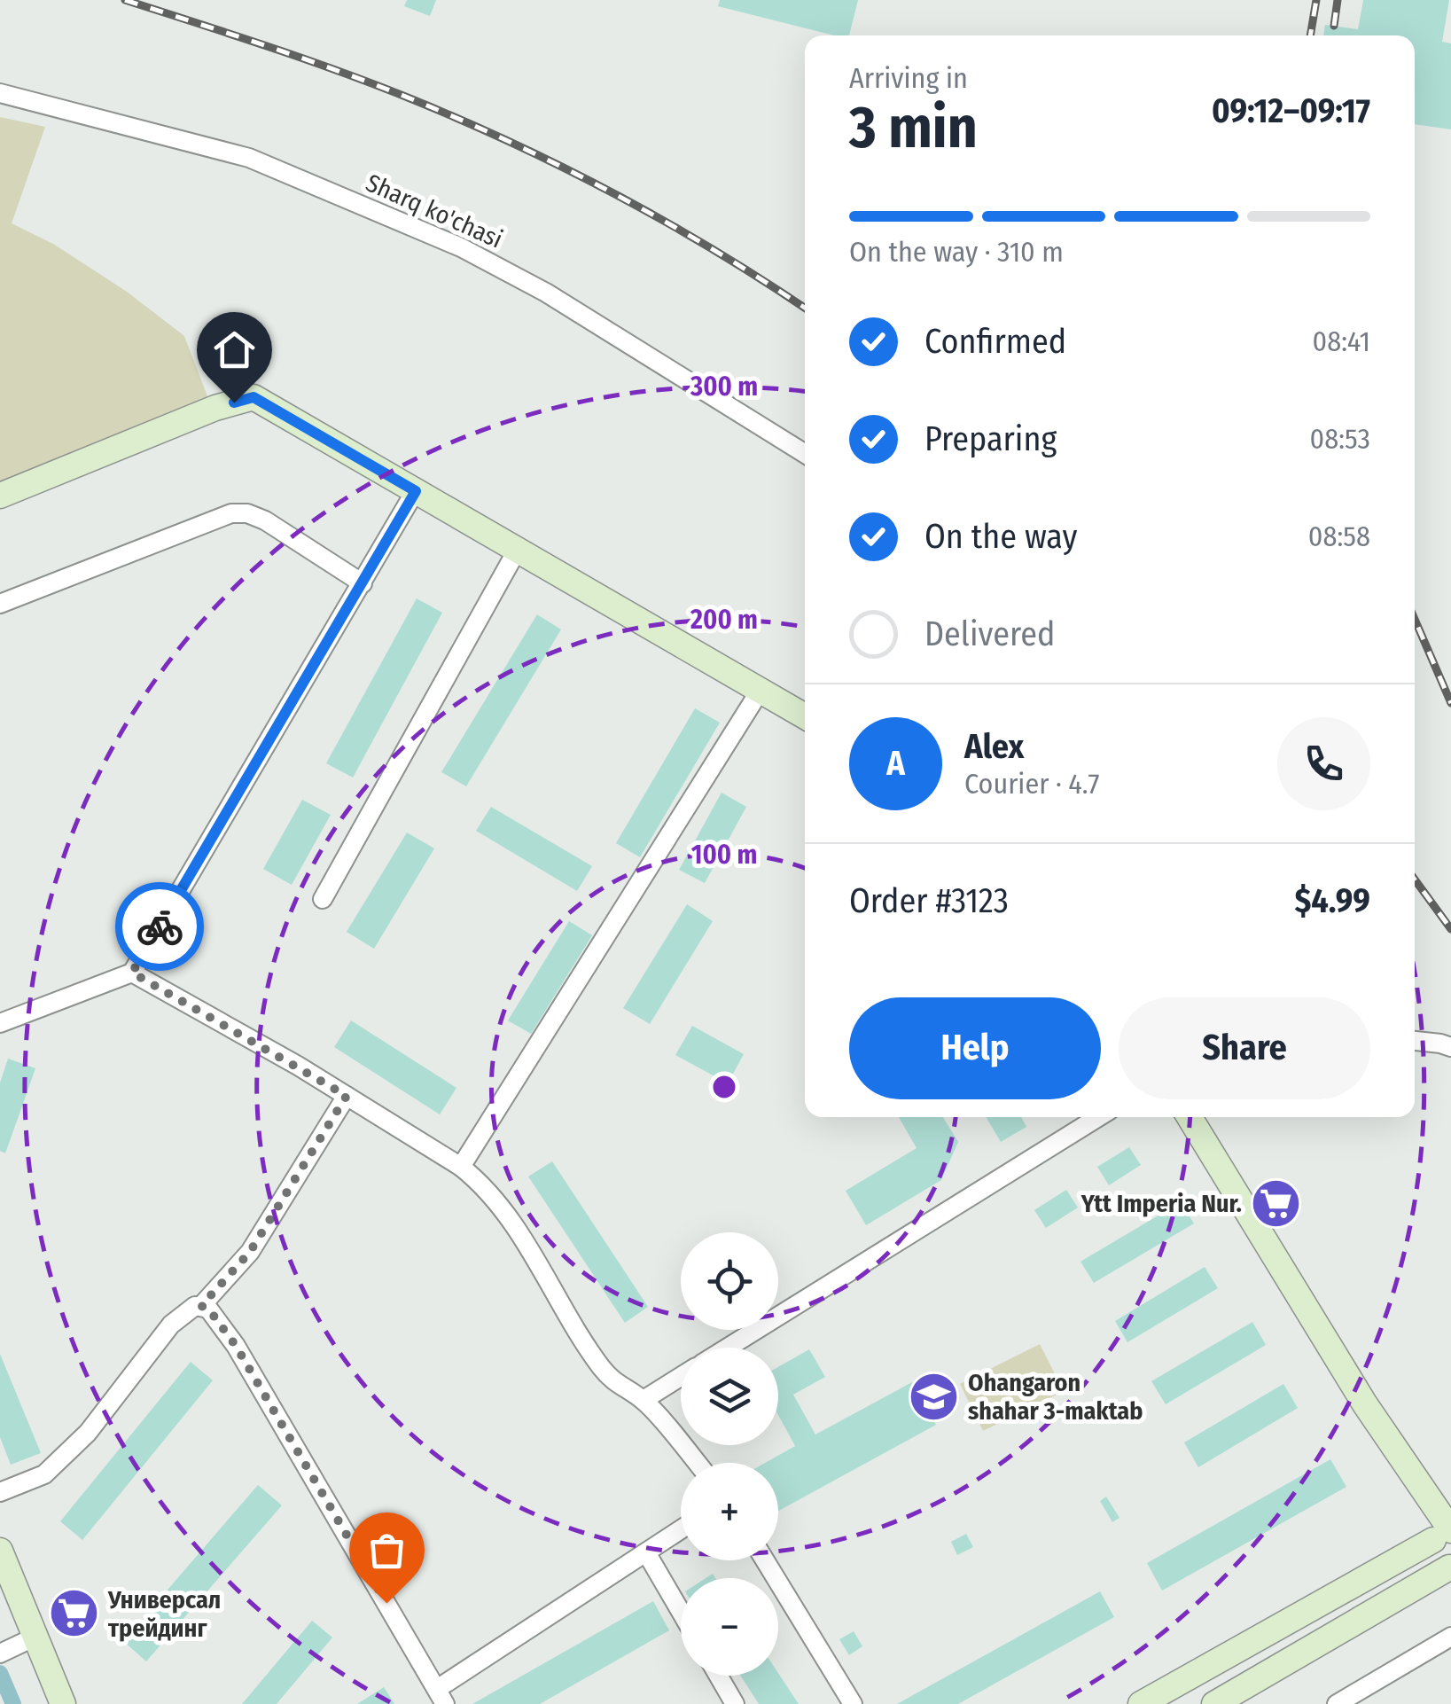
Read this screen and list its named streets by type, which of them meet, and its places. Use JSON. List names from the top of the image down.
{
  "streets": {
    "street": ["Sharq ko'chasi"]
  },
  "places": {
    "supermarket": ["Ytt Imperia Nur.", "Универсал трейдинг"],
    "school or university": ["Ohangaron shahar 3-maktab"]
  },
  "page": {
    "heading": ["3 min", "Arriving in", "09:12–09:17"],
    "panel": [
      "Alex",
      "Courier · 4.7",
      "Order #3123",
      "$4.99"
    ],
    "bar": "On the way · 310 m",
    "list": [
      ["Confirmed", "08:41"],
      ["Preparing", "08:53"],
      ["On the way", "08:58"],
      "Delivered"
    ],
    "round": "A",
    "buttons": ["Help", "Share"],
    "map_buttons": ["+", "−"]
  },
  "rings": ["300 m", "200 m", "100 m"]
}
